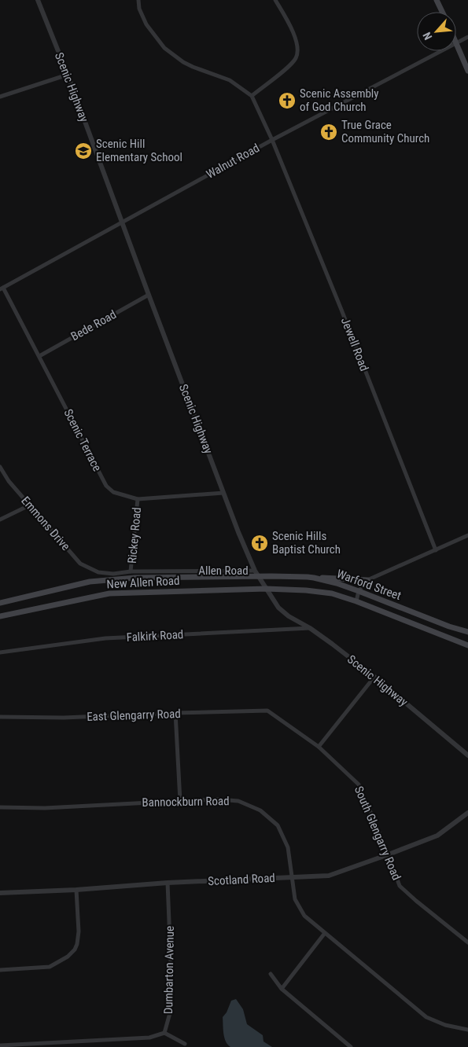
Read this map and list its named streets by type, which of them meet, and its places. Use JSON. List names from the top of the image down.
{
  "streets": {
    "main road": ["New Allen Road", "Warford Street"],
    "street": [
      "Scenic Highway",
      "Walnut Road",
      "Bede Road",
      "Jewell Road",
      "Scenic Terrace",
      "Emmons Drive",
      "Rickey Road",
      "Allen Road",
      "Falkirk Road",
      "East Glengarry Road",
      "Bannockburn Road",
      "South Glengarry Road",
      "Scotland Road",
      "Dumbarton Avenue"
    ]
  },
  "crossings": [
    ["Scenic Highway", "Walnut Road"],
    ["Scenic Highway", "Bede Road"],
    ["Scenic Highway", "Scenic Terrace"],
    ["Scenic Highway", "Allen Road"],
    ["Scenic Highway", "New Allen Road"],
    ["Scenic Highway", "Warford Street"],
    ["Scenic Highway", "Falkirk Road"],
    ["Walnut Road", "Jewell Road"],
    ["Walnut Road", "Scenic Terrace"],
    ["Bede Road", "Scenic Terrace"],
    ["Scenic Terrace", "Rickey Road"],
    ["Emmons Drive", "Allen Road"],
    ["Rickey Road", "Allen Road"],
    ["New Allen Road", "Warford Street"],
    ["East Glengarry Road", "South Glengarry Road"],
    ["Bannockburn Road", "Scotland Road"],
    ["South Glengarry Road", "Scotland Road"],
    ["Scotland Road", "Dumbarton Avenue"]
  ],
  "places": {
    "church": ["Scenic Assembly of God Church", "True Grace Community Church", "Scenic Hills Baptist Church"],
    "school or university": ["Scenic Hill Elementary School"]
  },
  "north": "bottom left"
}
